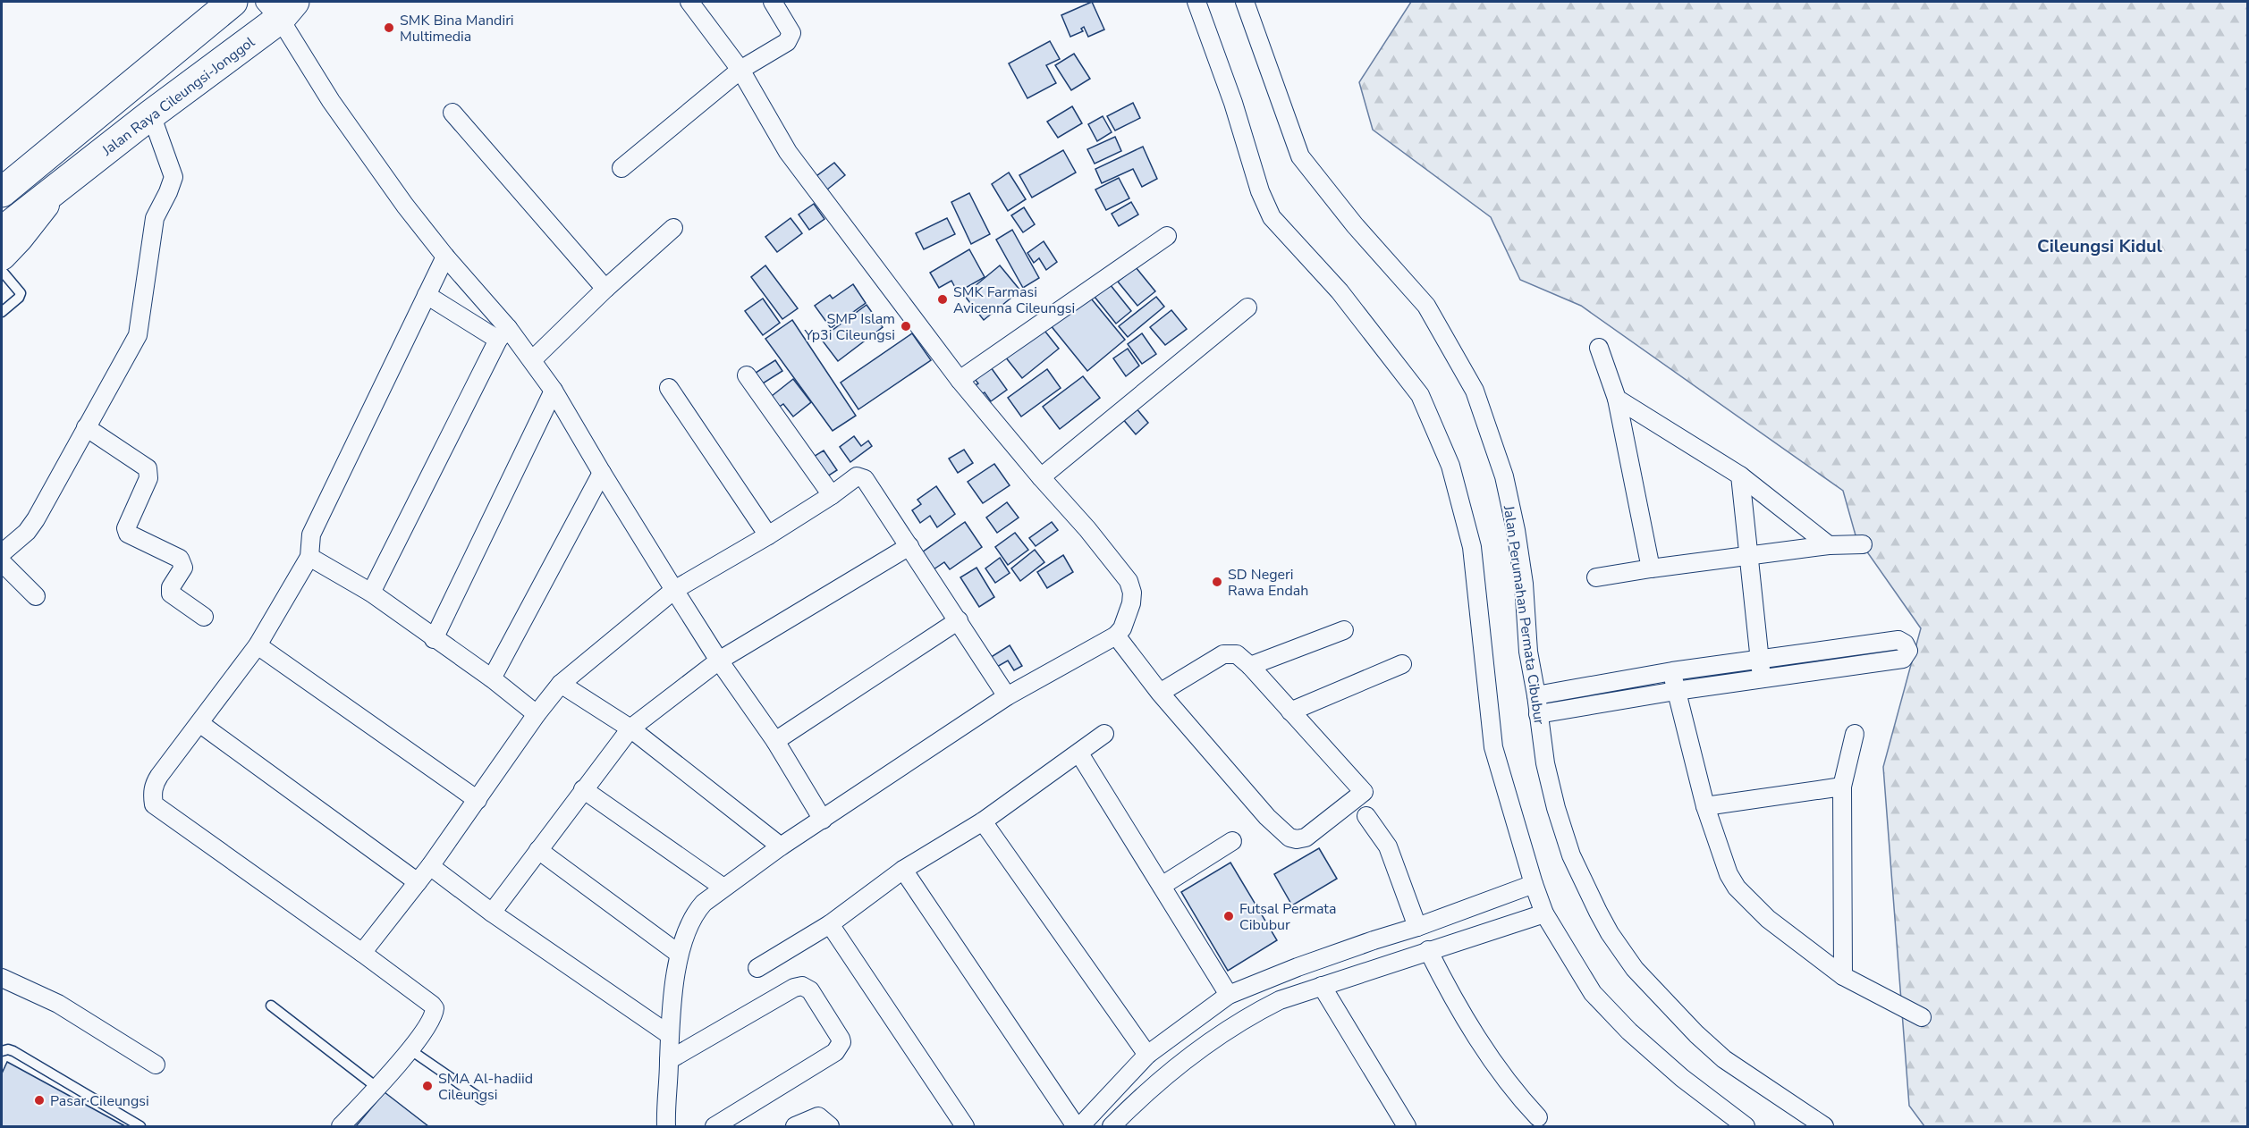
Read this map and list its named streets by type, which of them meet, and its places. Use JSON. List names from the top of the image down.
{
  "streets": {
    "highway": ["Jalan Raya Cileungsi-Jonggol"],
    "street": ["Jalan Perumahan Permata Cibubur"]
  },
  "districts": ["Cileungsi Kidul"],
  "places": [
    "SMK Bina Mandiri Multimedia",
    "SMK Farmasi Avicenna Cileungsi",
    "SMP Islam Yp3i Cileungsi",
    "SD Negeri Rawa Endah",
    "Futsal Permata Cibubur",
    "SMA Al-hadiid Cileungsi",
    "Pasar Cileungsi"
  ]
}
